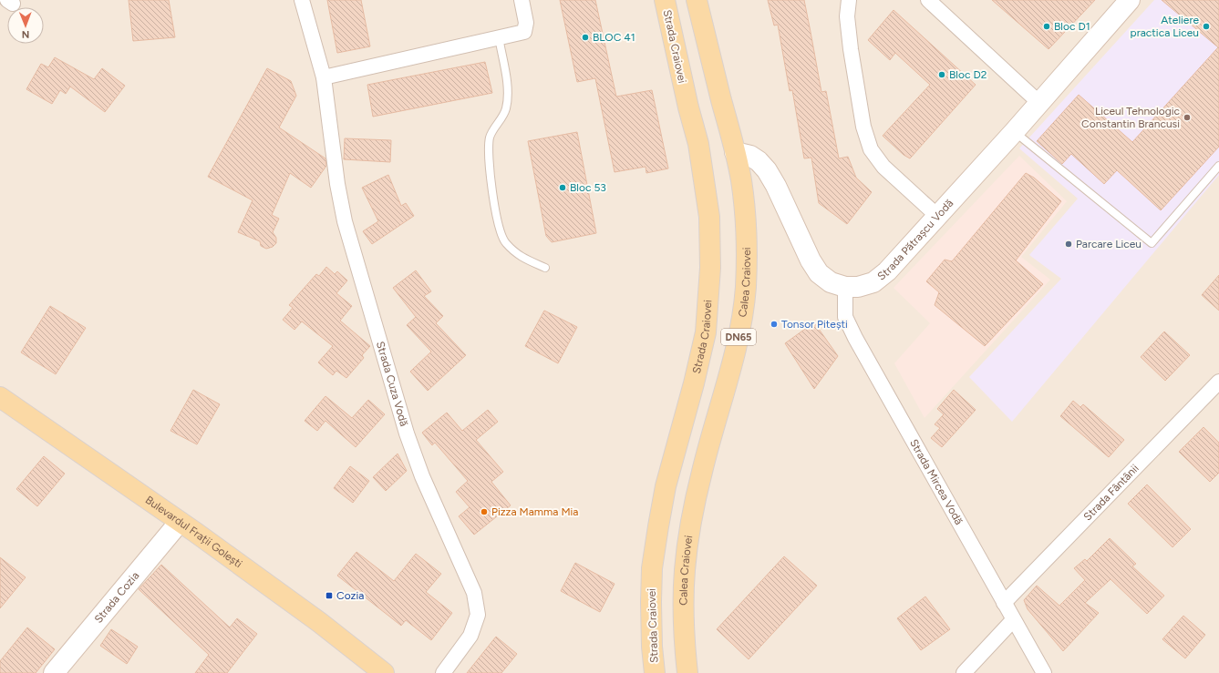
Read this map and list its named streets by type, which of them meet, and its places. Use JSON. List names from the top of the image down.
{
  "streets": {
    "main road": [
      "Strada Craiovei",
      "Calea Craiovei",
      "DN65",
      "Bulevardul Frații Golești"
    ],
    "street": [
      "Strada Pătrașcu Vodă",
      "Strada Cuza Vodă",
      "Strada Mircea Vodă",
      "Strada Fântânii",
      "Strada Cozia"
    ]
  },
  "crossings": [
    ["Strada Pătrașcu Vodă", "Calea Craiovei"],
    ["Strada Pătrașcu Vodă", "Strada Mircea Vodă"],
    ["Strada Mircea Vodă", "Strada Fântânii"],
    ["Bulevardul Frații Golești", "Strada Cozia"]
  ],
  "places": {
    "other": [
      "Bloc D1",
      "Ateliere practica Liceu",
      "BLOC 41",
      "Bloc D2",
      "Liceul Tehnologic Constantin Brancusi",
      "Bloc 53",
      "Parcare Liceu",
      "Tonsor Pitești",
      "Pizza Mamma Mia"
    ],
    "transit": ["Cozia"]
  },
  "north": "bottom"
}
